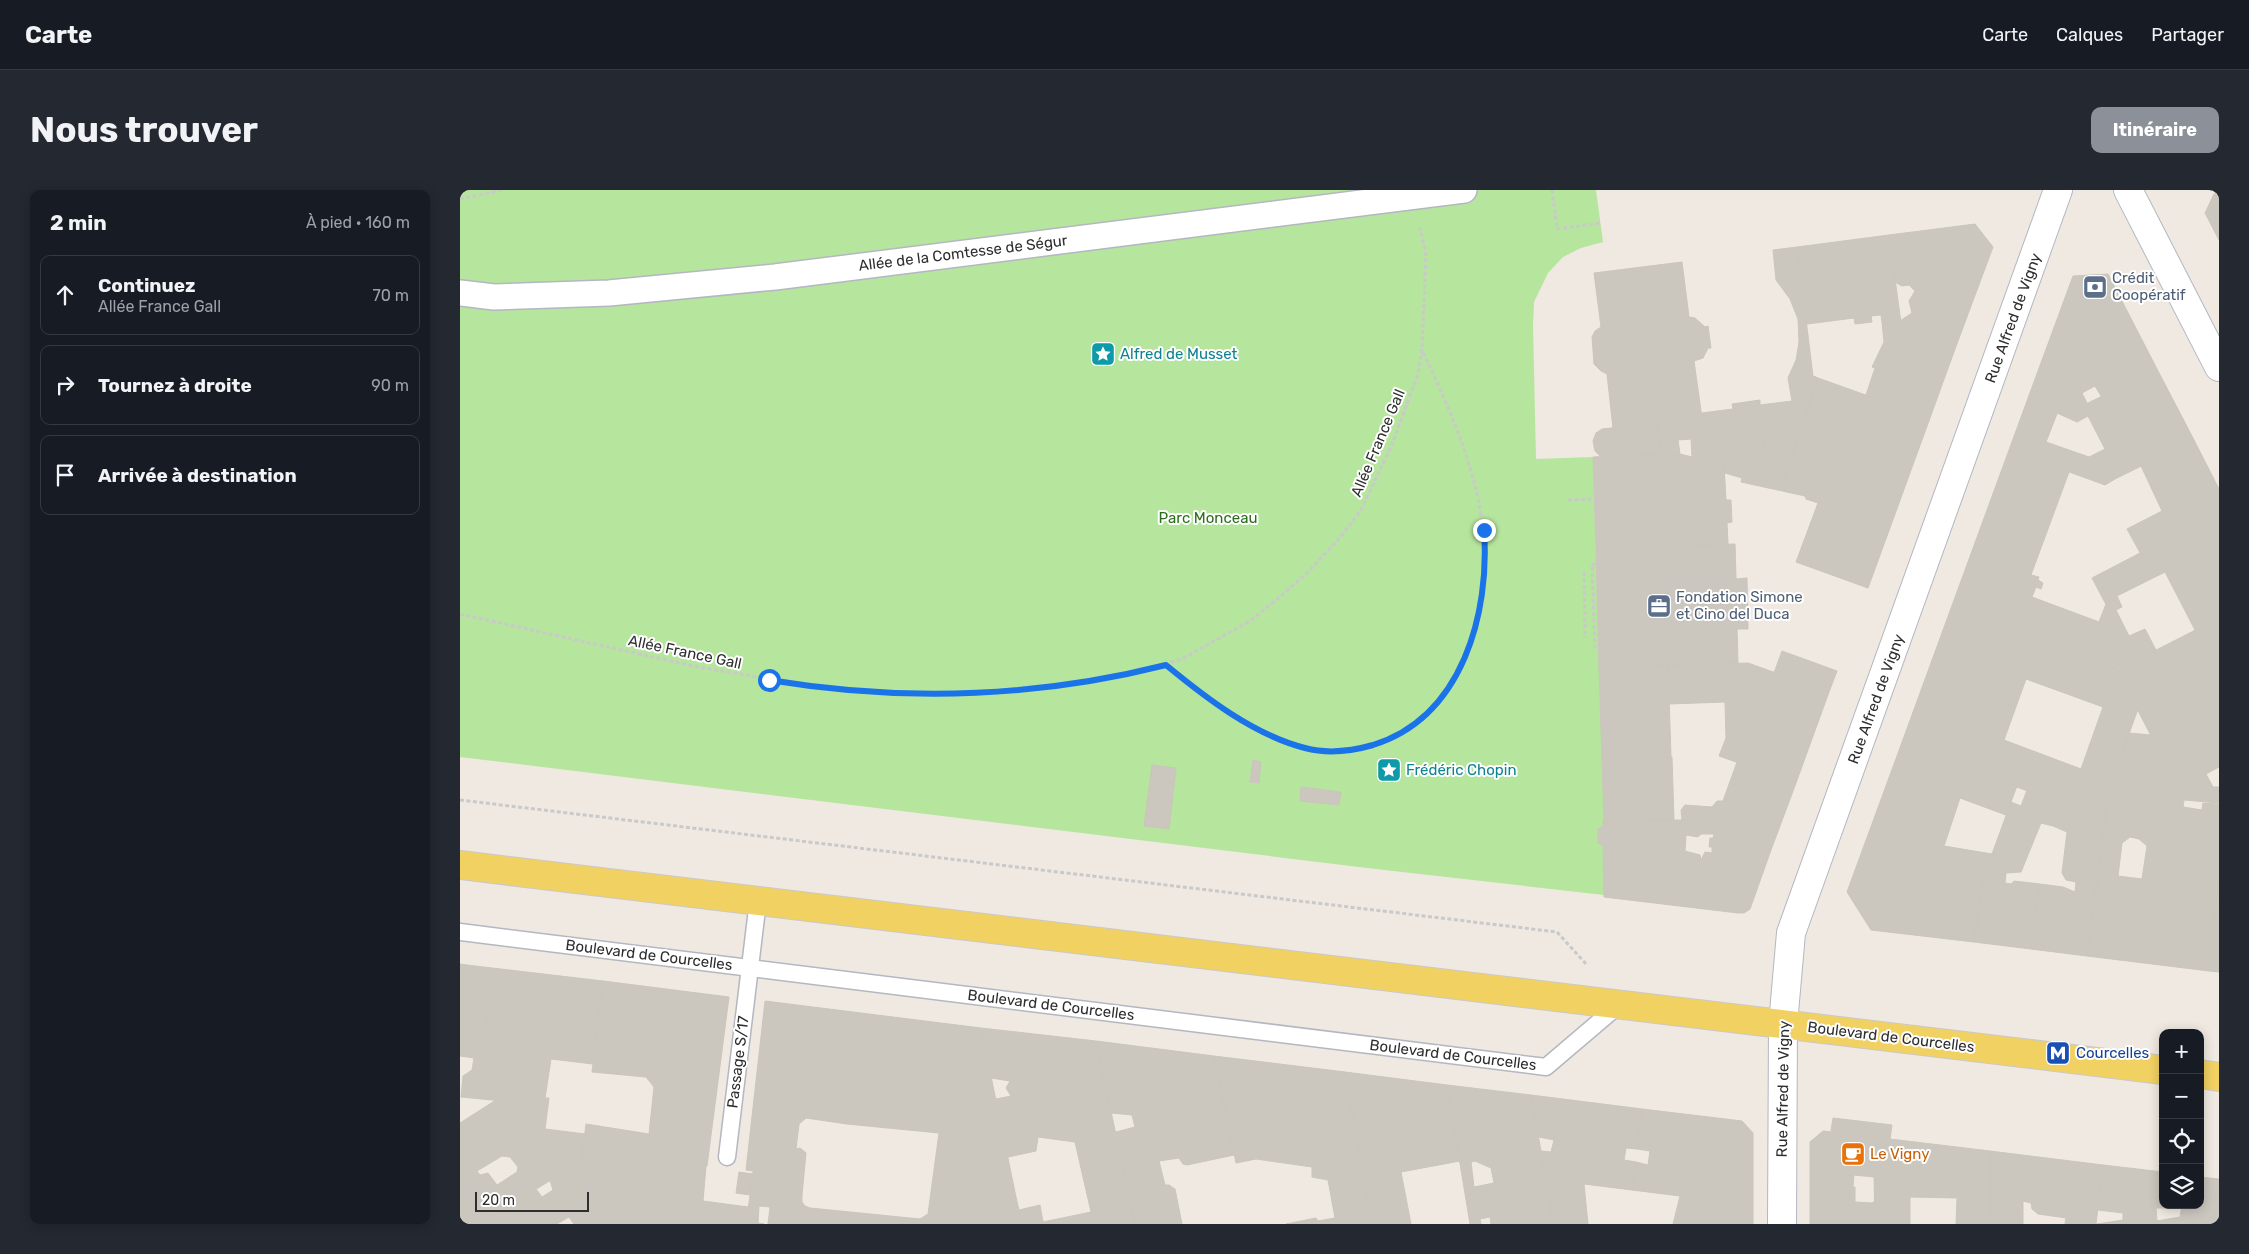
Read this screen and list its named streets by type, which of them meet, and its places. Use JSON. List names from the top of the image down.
{
  "streets": {
    "main road": ["Boulevard de Courcelles"],
    "street": ["Allée de la Comtesse de Ségur", "Rue Alfred de Vigny"],
    "lane": ["Passage S/17"],
    "path": ["Allée France Gall"]
  },
  "crossings": [
    ["Allée de la Comtesse de Ségur", "Allée France Gall"],
    ["Rue Alfred de Vigny", "Boulevard de Courcelles"],
    ["Boulevard de Courcelles", "Passage S/17"]
  ],
  "parks": ["Parc Monceau"],
  "places": {
    "bank": ["Crédit Coopératif"],
    "place": ["Alfred de Musset", "Frédéric Chopin"],
    "office": ["Fondation Simone et Cino del Duca"],
    "metro station": ["Courcelles"],
    "cafe": ["Le Vigny"]
  },
  "scale_bar": "20 m",
  "page": {
    "header": "Carte",
    "nav": ["Carte", "Calques", "Partager"],
    "buttons": "Itinéraire",
    "title": "Nous trouver",
    "heading": ["2 min", "À pied · 160 m"],
    "list": [
      ["Continuez", "Allée France Gall", "70 m"],
      ["Tournez à droite", "90 m"],
      "Arrivée à destination"
    ],
    "map_buttons": ["+", "−"],
    "scale": "20 m"
  }
}
